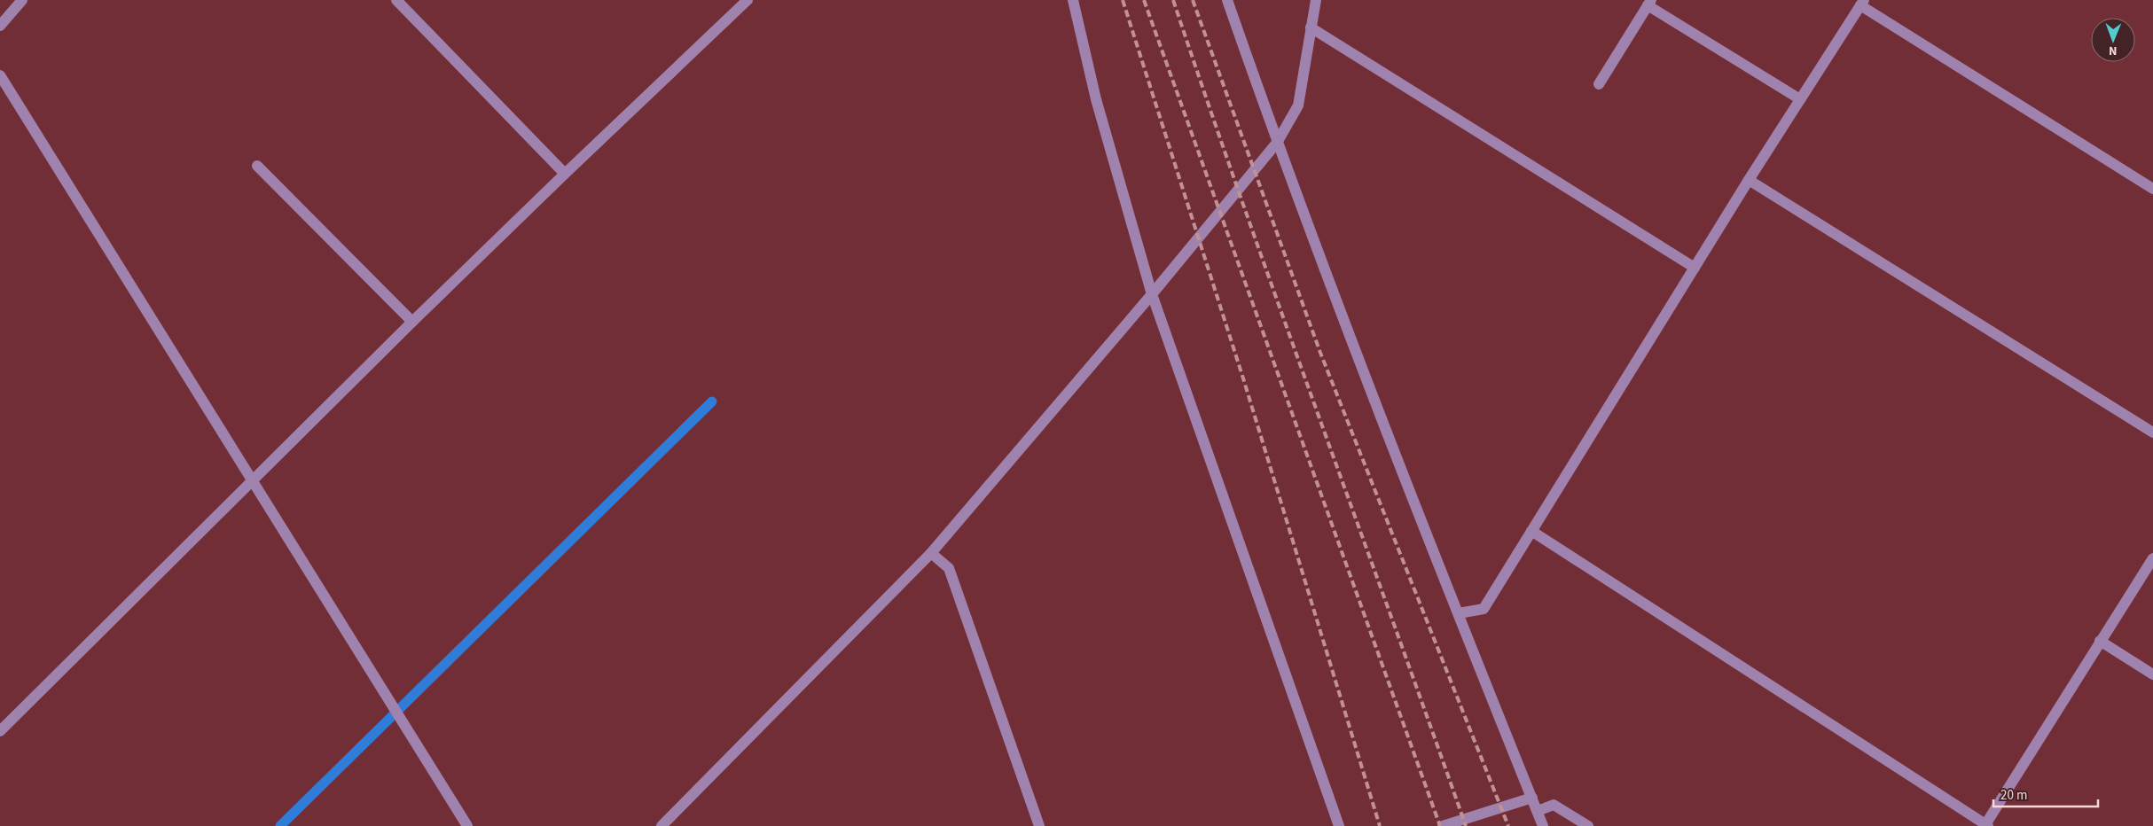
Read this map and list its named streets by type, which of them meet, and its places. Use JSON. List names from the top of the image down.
{
  "scale_bar": "20 m",
  "north": "bottom"
}
